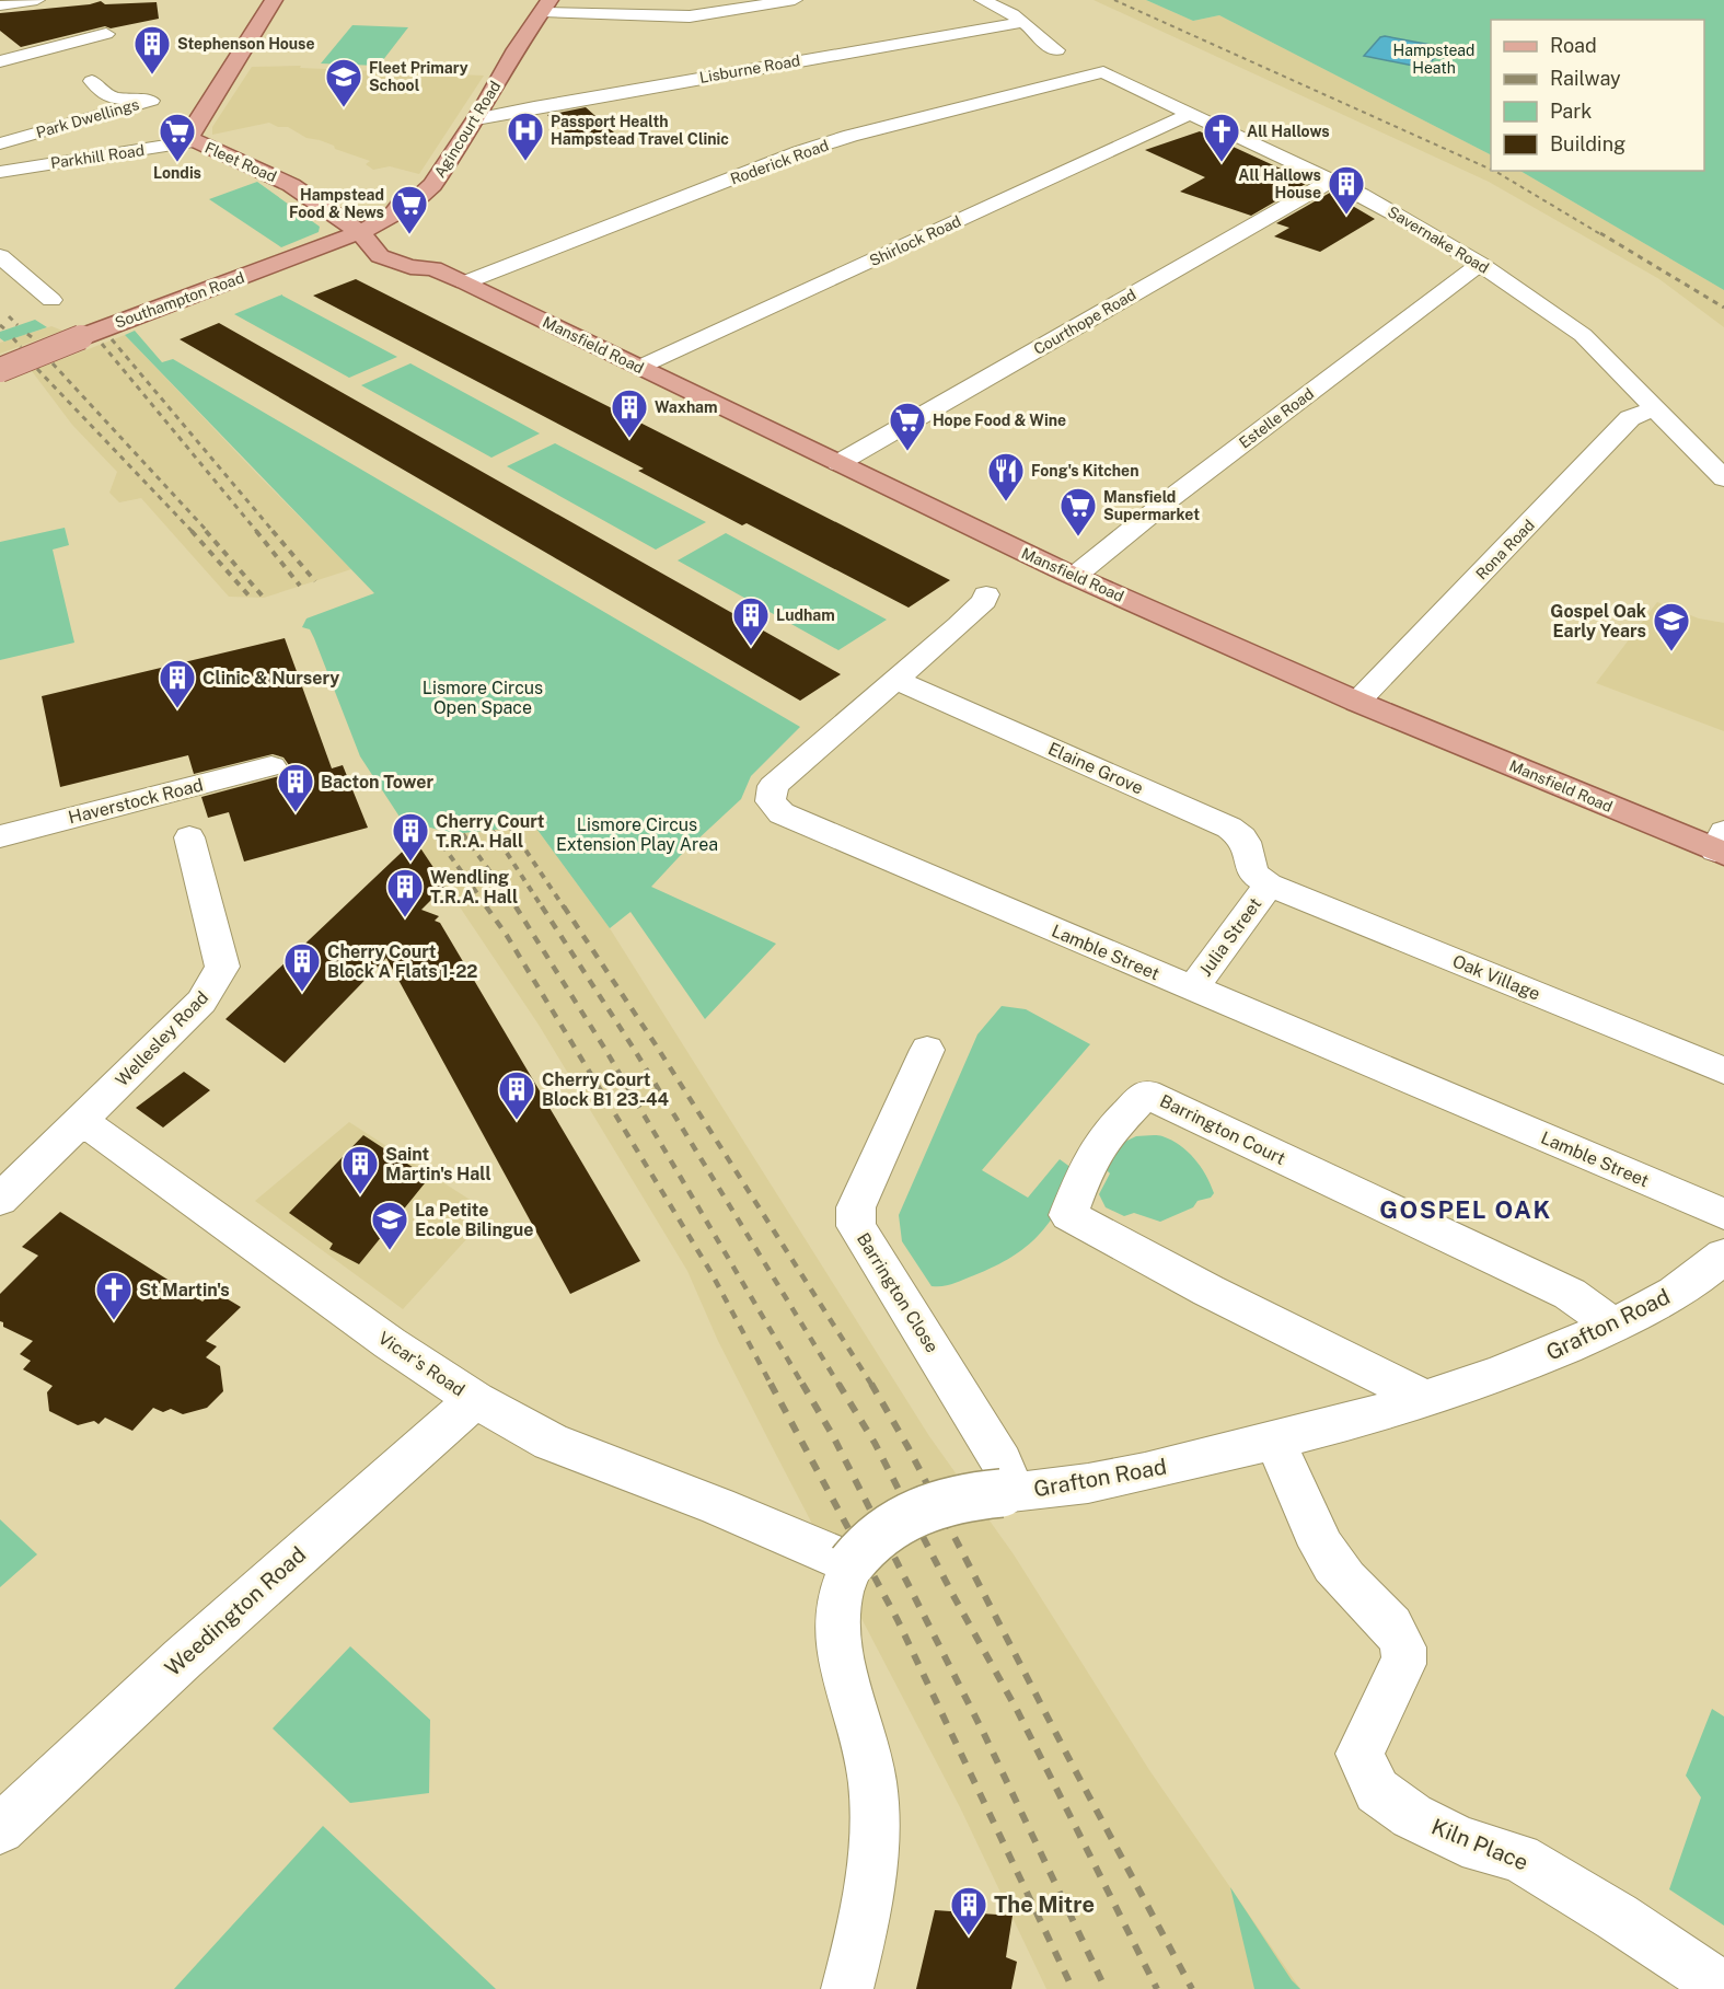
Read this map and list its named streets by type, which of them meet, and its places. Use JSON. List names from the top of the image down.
{
  "streets": {
    "main road": [
      "Agincourt Road",
      "Fleet Road",
      "Southampton Road",
      "Mansfield Road"
    ],
    "street": [
      "Lisburne Road",
      "Park Dwellings",
      "Parkhill Road",
      "Roderick Road",
      "Savernake Road",
      "Shirlock Road",
      "Courthope Road",
      "Estelle Road",
      "Rona Road",
      "Elaine Grove",
      "Haverstock Road",
      "Julia Street",
      "Lamble Street",
      "Oak Village",
      "Wellesley Road",
      "Barrington Court",
      "Barrington Close",
      "Grafton Road",
      "Vicar's Road",
      "Weedington Road",
      "Kiln Place"
    ]
  },
  "crossings": [
    ["Lisburne Road", "Agincourt Road"],
    ["Agincourt Road", "Fleet Road"],
    ["Agincourt Road", "Southampton Road"],
    ["Agincourt Road", "Mansfield Road"],
    ["Parkhill Road", "Fleet Road"],
    ["Fleet Road", "Southampton Road"],
    ["Fleet Road", "Mansfield Road"],
    ["Roderick Road", "Savernake Road"],
    ["Roderick Road", "Mansfield Road"],
    ["Savernake Road", "Shirlock Road"],
    ["Savernake Road", "Courthope Road"],
    ["Savernake Road", "Estelle Road"],
    ["Savernake Road", "Rona Road"],
    ["Shirlock Road", "Mansfield Road"],
    ["Southampton Road", "Mansfield Road"],
    ["Courthope Road", "Mansfield Road"],
    ["Mansfield Road", "Estelle Road"],
    ["Mansfield Road", "Rona Road"],
    ["Elaine Grove", "Julia Street"],
    ["Elaine Grove", "Lamble Street"],
    ["Elaine Grove", "Oak Village"],
    ["Julia Street", "Lamble Street"],
    ["Julia Street", "Oak Village"],
    ["Wellesley Road", "Vicar's Road"],
    ["Barrington Court", "Grafton Road"],
    ["Barrington Close", "Grafton Road"],
    ["Grafton Road", "Vicar's Road"],
    ["Grafton Road", "Kiln Place"],
    ["Vicar's Road", "Weedington Road"]
  ],
  "districts": ["GOSPEL OAK"],
  "parks": ["Hampstead Heath", "Lismore Circus Open Space", "Lismore Circus Extension Play Area"],
  "places": {
    "building": [
      "Stephenson House",
      "All Hallows House",
      "Waxham",
      "Ludham",
      "Clinic & Nursery",
      "Bacton Tower",
      "Cherry Court T.R.A. Hall",
      "Wendling T.R.A. Hall",
      "Cherry Court Block A Flats 1-22",
      "Cherry Court Block B1 23-44",
      "Saint Martin's Hall",
      "The Mitre"
    ],
    "school or university": ["Fleet Primary School", "Gospel Oak Early Years", "La Petite Ecole Bilingue"],
    "hospital": ["Passport Health Hampstead Travel Clinic"],
    "supermarket": [
      "Londis",
      "Hampstead Food & News",
      "Hope Food & Wine",
      "Mansfield Supermarket"
    ],
    "church": ["All Hallows", "St Martin's"],
    "restaurant": ["Fong's Kitchen"]
  },
  "legend": [
    "Road",
    "Railway",
    "Park",
    "Building"
  ]
}
